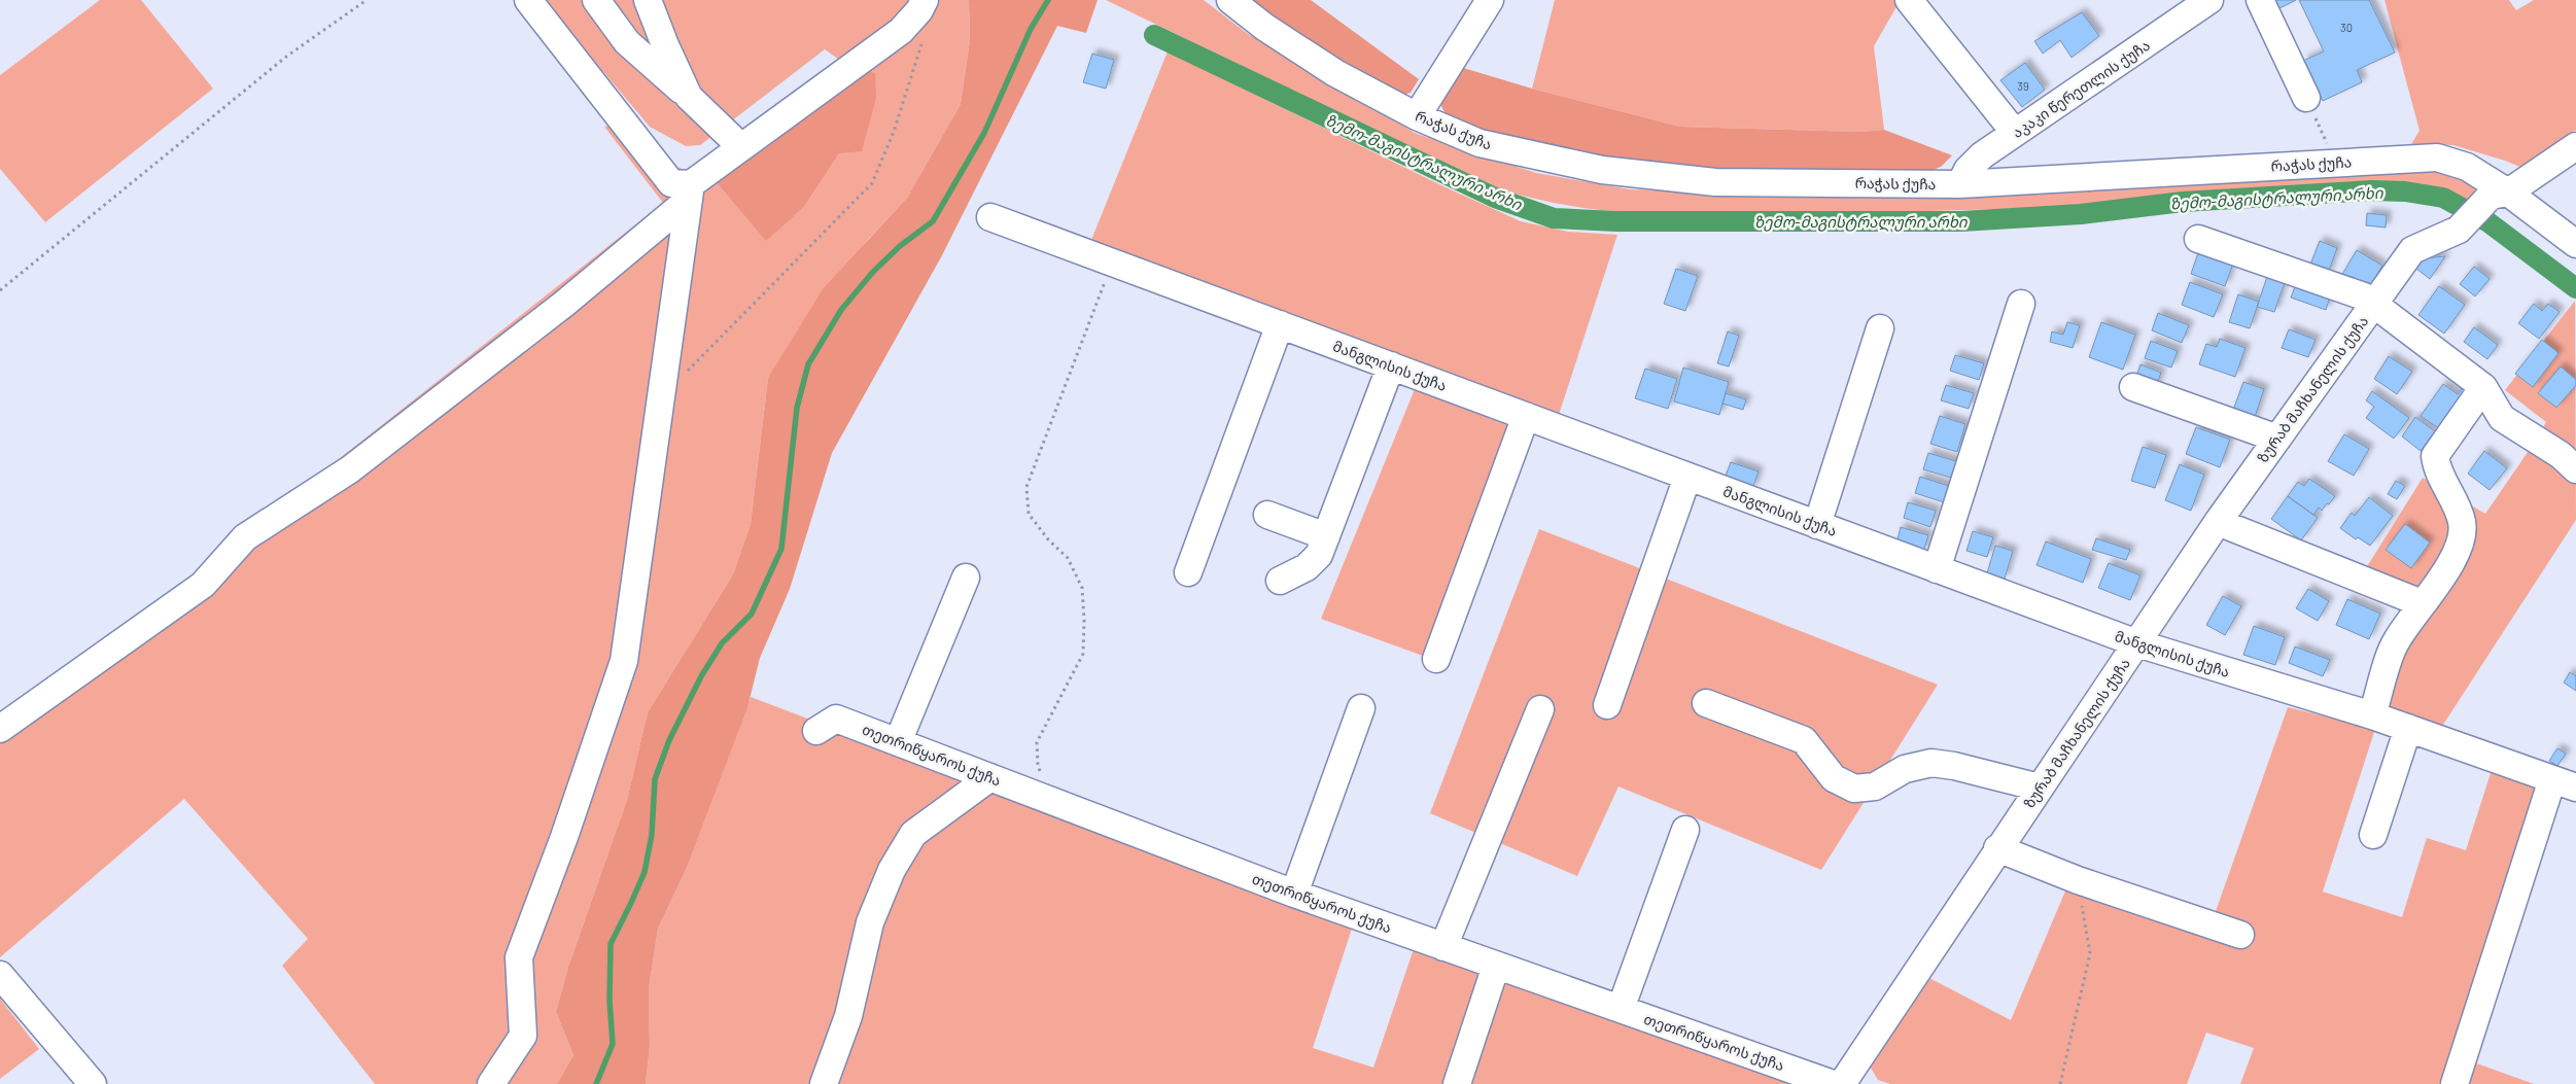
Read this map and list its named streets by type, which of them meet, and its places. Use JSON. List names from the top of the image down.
{
  "streets": {
    "street": [
      "აკაკი წერეთლის ქუჩა",
      "რაჭას ქუჩა",
      "მანგლისის ქუჩა",
      "ზურაბ მაჩხანელის ქუჩა",
      "თეთრიწყაროს ქუჩა"
    ]
  },
  "crossings": [
    ["აკაკი წერეთლის ქუჩა", "რაჭას ქუჩა"],
    ["რაჭას ქუჩა", "ზურაბ მაჩხანელის ქუჩა"],
    ["მანგლისის ქუჩა", "ზურაბ მაჩხანელის ქუჩა"]
  ],
  "water": ["ზემო-მაგისტრალური არხი"],
  "house_numbers": ["30", "39"]
}
